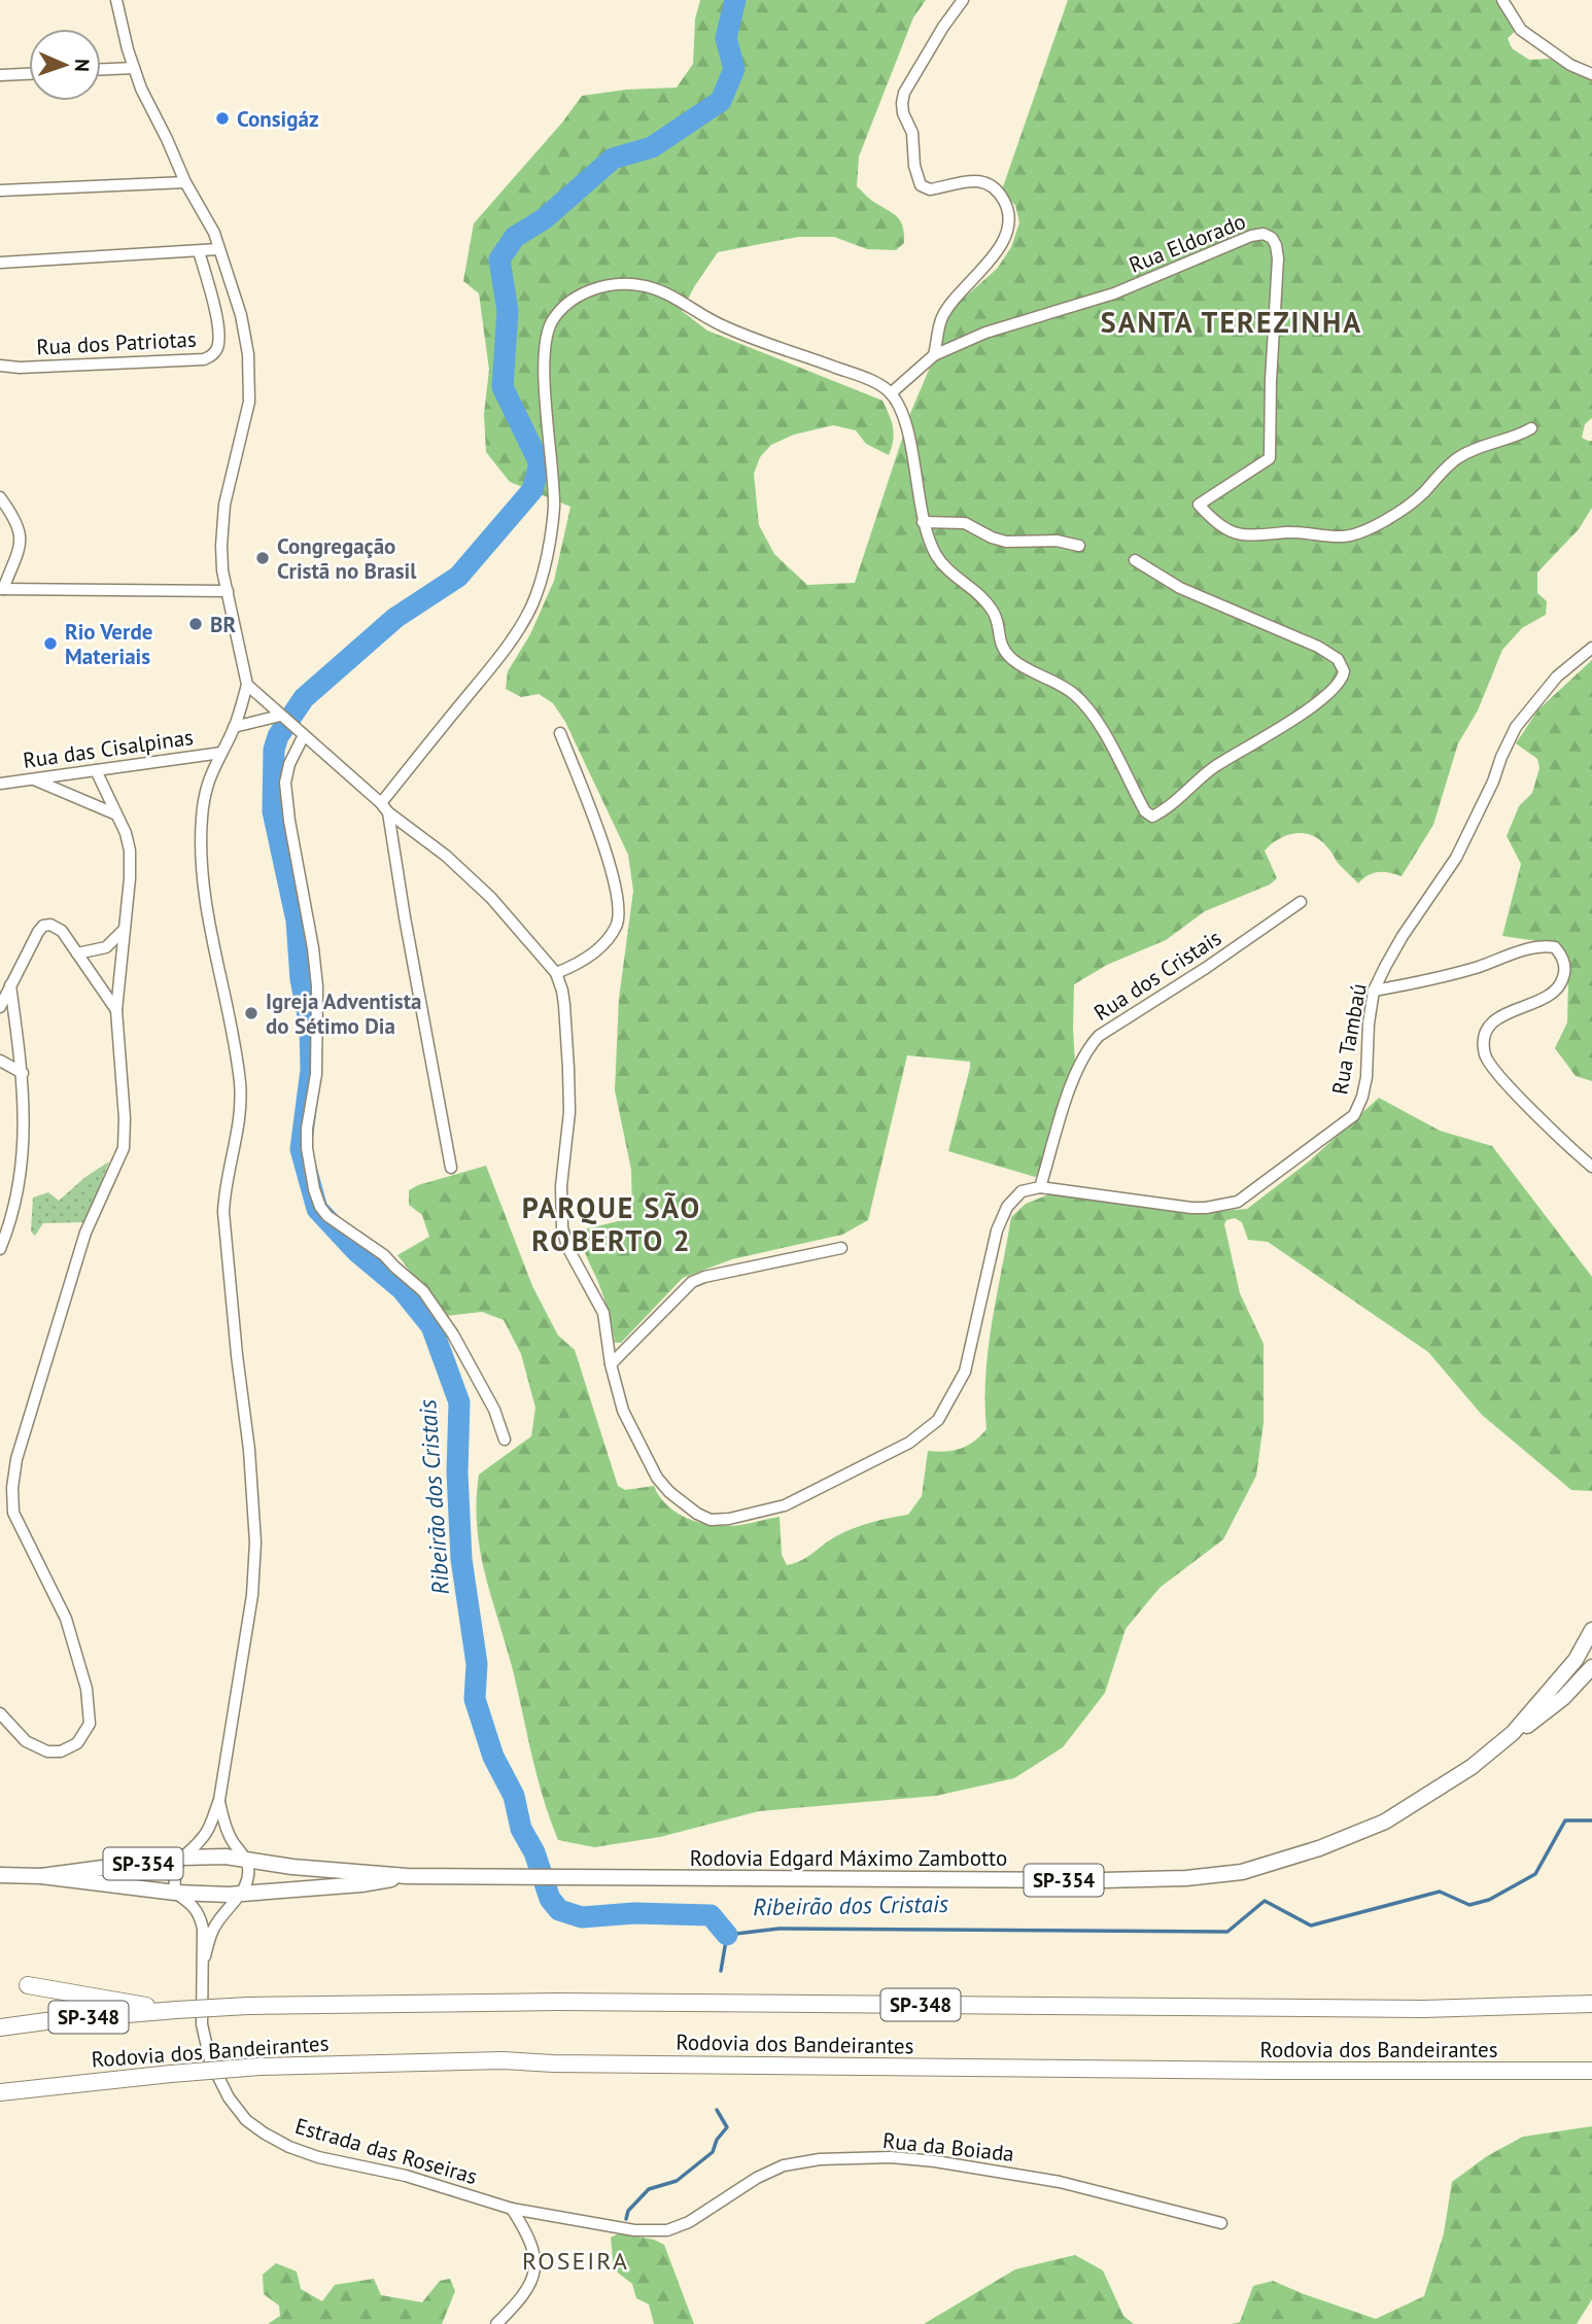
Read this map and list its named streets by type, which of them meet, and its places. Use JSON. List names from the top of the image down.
{
  "streets": {
    "highway": ["SP-348", "Rodovia dos Bandeirantes"],
    "main road": ["Rodovia Edgard Máximo Zambotto", "SP-354"],
    "street": [
      "Rua Eldorado",
      "Rua dos Patriotas",
      "Rua das Cisalpinas",
      "Rua dos Cristais",
      "Rua Tambaú",
      "Rua da Boiada",
      "Estrada das Roseiras"
    ]
  },
  "crossings": [
    ["Rua dos Cristais", "Rua Tambaú"],
    ["Rodovia Edgard Máximo Zambotto", "Estrada das Roseiras"],
    ["Rua da Boiada", "Estrada das Roseiras"]
  ],
  "districts": ["SANTA TEREZINHA", "PARQUE SÃO ROBERTO 2", "ROSEIRA"],
  "water": ["Ribeirão dos Cristais"],
  "places": [
    "Consigáz",
    "Congregação Cristã no Brasil",
    "BR",
    "Rio Verde Materiais",
    "Igreja Adventista do Sétimo Dia"
  ],
  "north": "right"
}
